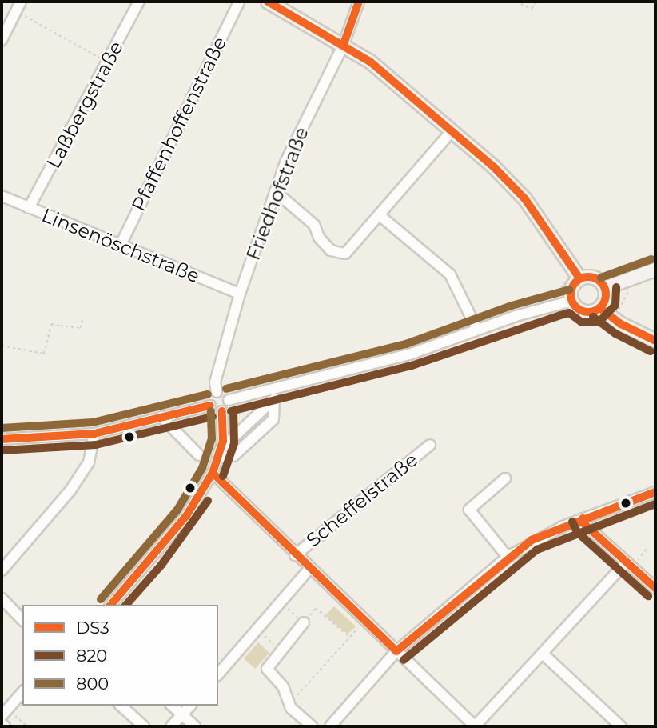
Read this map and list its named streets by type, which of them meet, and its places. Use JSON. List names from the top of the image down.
{
  "streets": {
    "street": [
      "Laßbergstraße",
      "Pfaffenhoffenstraße",
      "Friedhofstraße",
      "Linsenöschstraße",
      "Scheffelstraße"
    ]
  },
  "crossings": [
    ["Laßbergstraße", "Linsenöschstraße"],
    ["Pfaffenhoffenstraße", "Linsenöschstraße"],
    ["Friedhofstraße", "Linsenöschstraße"]
  ],
  "lines": ["transit line DS3", "transit line 800", "transit line 820"],
  "legend": ["DS3", "820", "800"]
}
